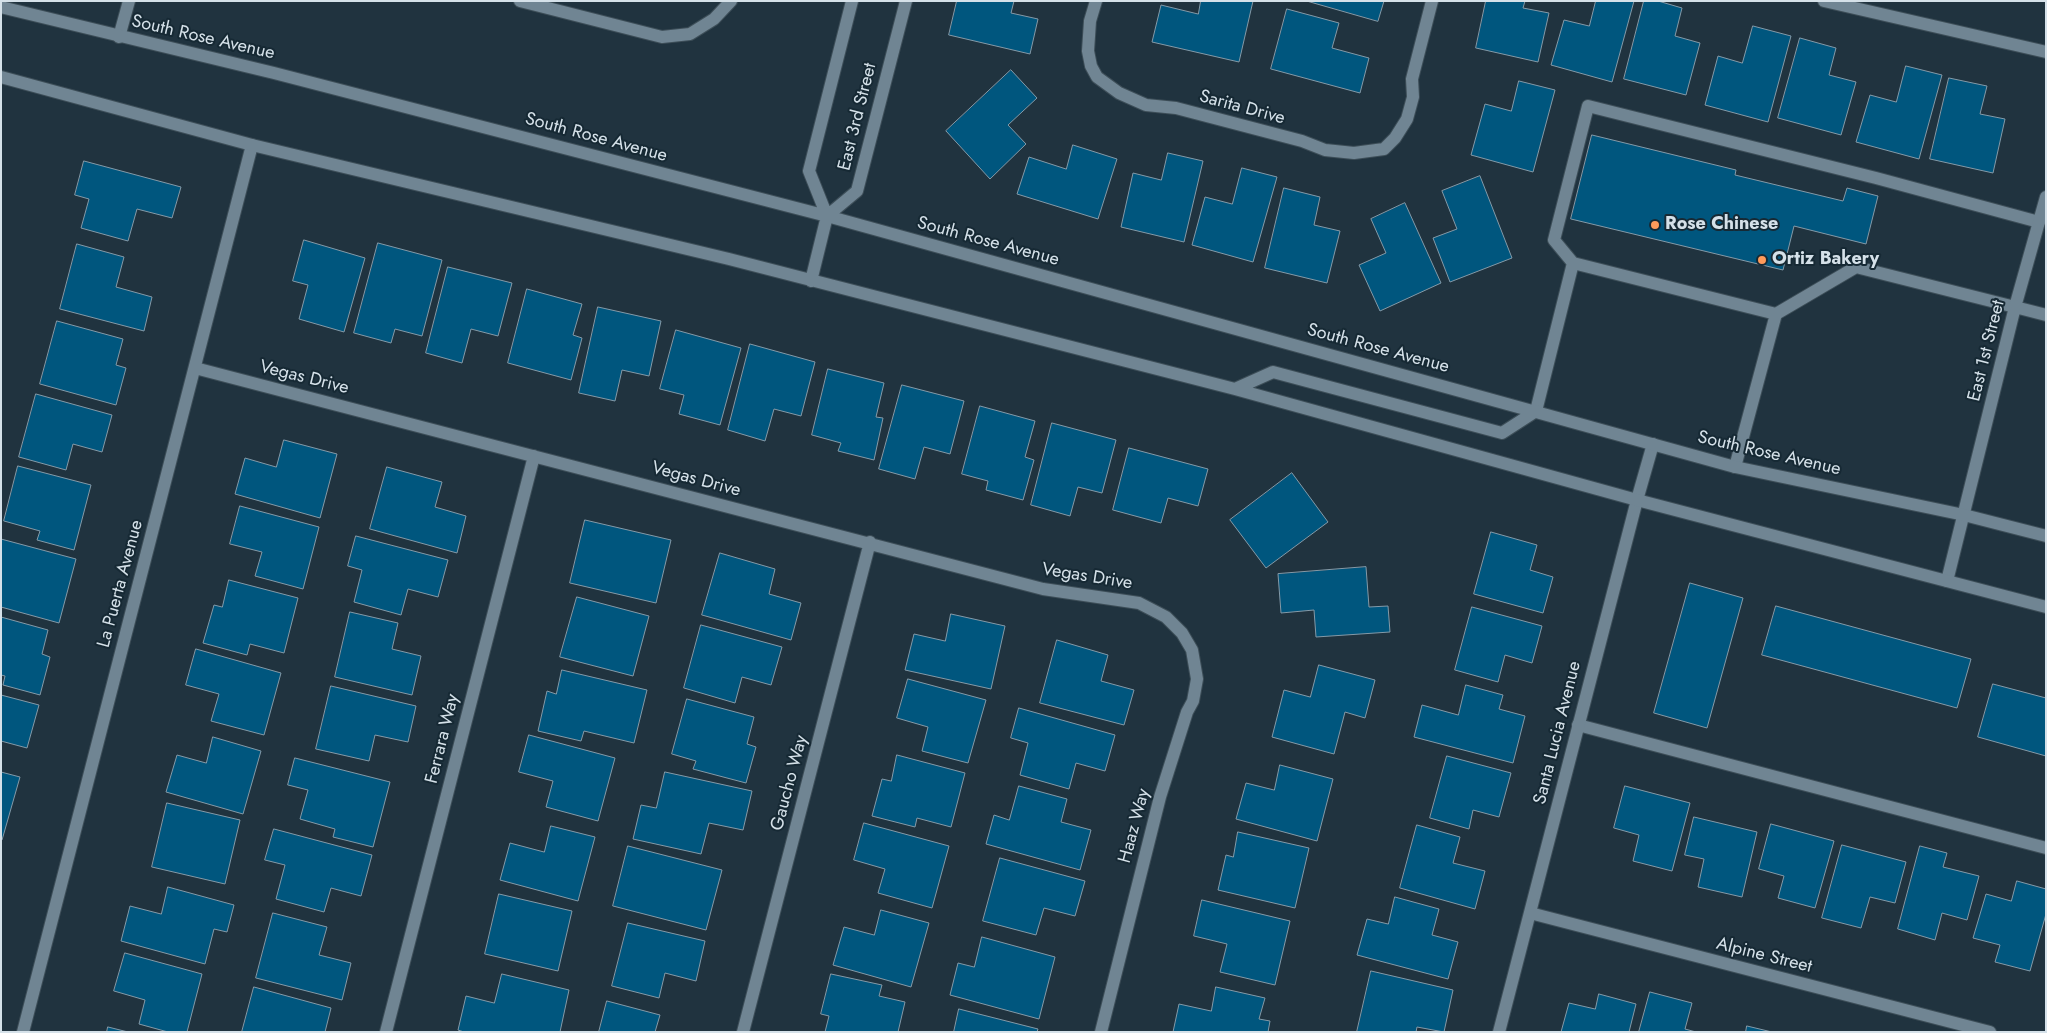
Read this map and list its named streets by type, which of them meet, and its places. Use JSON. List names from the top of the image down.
{
  "streets": {
    "street": [
      "South Rose Avenue",
      "Sarita Drive",
      "East 3rd Street",
      "East 1st Street",
      "Vegas Drive",
      "La Puerta Avenue",
      "Santa Lucia Avenue",
      "Ferrara Way",
      "Gaucho Way",
      "Haaz Way",
      "Alpine Street"
    ]
  },
  "crossings": [
    ["South Rose Avenue", "East 3rd Street"],
    ["South Rose Avenue", "East 1st Street"],
    ["South Rose Avenue", "Santa Lucia Avenue"],
    ["Vegas Drive", "La Puerta Avenue"],
    ["Vegas Drive", "Ferrara Way"],
    ["Vegas Drive", "Gaucho Way"],
    ["Vegas Drive", "Haaz Way"],
    ["Santa Lucia Avenue", "Alpine Street"]
  ],
  "places": ["Rose Chinese", "Ortiz Bakery"]
}
